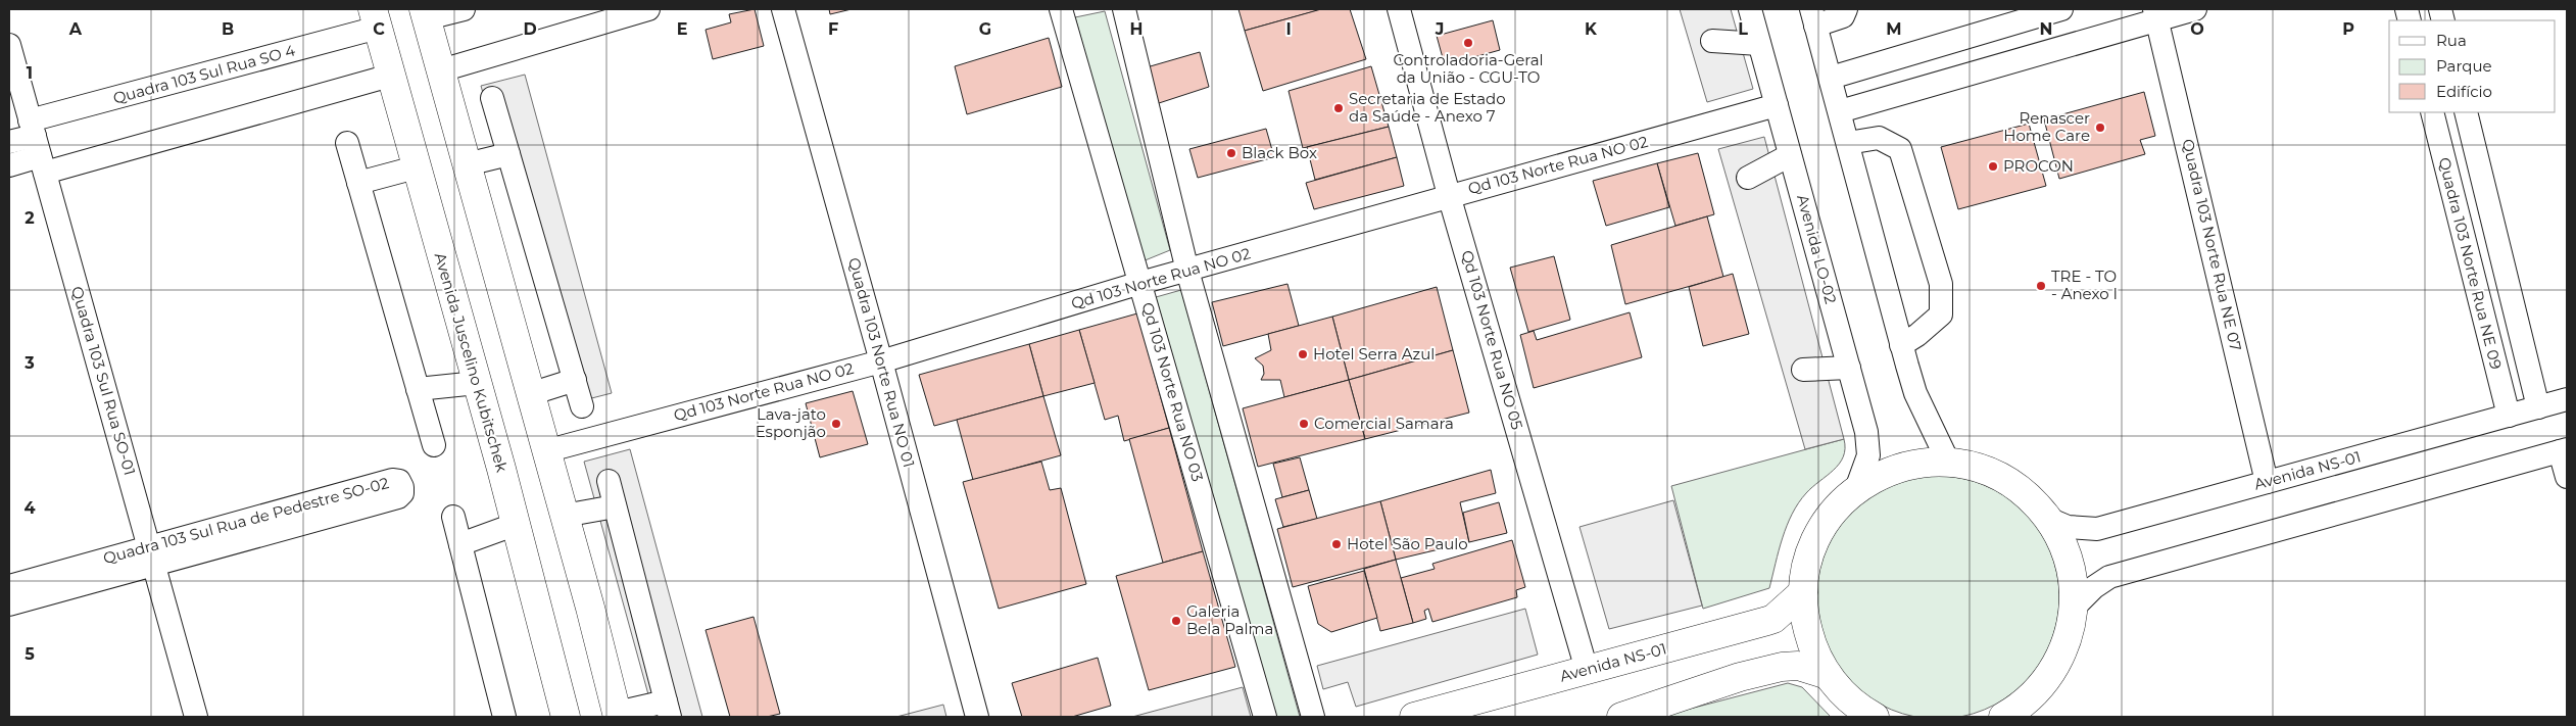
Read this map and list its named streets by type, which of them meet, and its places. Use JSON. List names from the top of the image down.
{
  "streets": {
    "main road": ["Avenida Juscelino Kubitschek", "Avenida NS-01"],
    "street": [
      "Quadra 103 Sul Rua SO 4",
      "Qd 103 Norte Rua NO 02",
      "Quadra 103 Norte Rua NE 07",
      "Avenida LO-02",
      "Quadra 103 Norte Rua NE 09",
      "Qd 103 Norte Rua NO 05",
      "Quadra 103 Norte Rua NO 01",
      "Quadra 103 Sul Rua SO-01",
      "Qd 103 Norte Rua NO 03",
      "Quadra 103 Sul Rua de Pedestre SO-02"
    ]
  },
  "crossings": [
    ["Quadra 103 Sul Rua SO 4", "Avenida Juscelino Kubitschek"],
    ["Quadra 103 Sul Rua SO 4", "Quadra 103 Sul Rua SO-01"],
    ["Qd 103 Norte Rua NO 02", "Avenida LO-02"],
    ["Qd 103 Norte Rua NO 02", "Qd 103 Norte Rua NO 05"],
    ["Qd 103 Norte Rua NO 02", "Quadra 103 Norte Rua NO 01"],
    ["Qd 103 Norte Rua NO 02", "Qd 103 Norte Rua NO 03"],
    ["Quadra 103 Norte Rua NE 07", "Avenida NS-01"],
    ["Avenida LO-02", "Avenida NS-01"],
    ["Quadra 103 Norte Rua NE 09", "Avenida NS-01"],
    ["Qd 103 Norte Rua NO 05", "Avenida NS-01"],
    ["Quadra 103 Sul Rua SO-01", "Quadra 103 Sul Rua de Pedestre SO-02"]
  ],
  "places": [
    "Controladoria-Geral da União - CGU-TO",
    "Secretaria de Estado da Saúde - Anexo 7",
    "Renascer Home Care",
    "Black Box",
    "PROCON",
    "TRE - TO - Anexo I",
    "Hotel Serra Azul",
    "Lava-jato Esponjão",
    "Comercial Samara",
    "Hotel São Paulo",
    "Galeria Bela Palma"
  ],
  "legend": ["Rua", "Parque", "Edifício"],
  "grid": {
    "columns": [
      "A",
      "B",
      "C",
      "D",
      "E",
      "F",
      "G",
      "H",
      "I",
      "J",
      "K",
      "L",
      "M",
      "N",
      "O",
      "P"
    ],
    "rows": [
      "1",
      "2",
      "3",
      "4",
      "5"
    ]
  }
}
